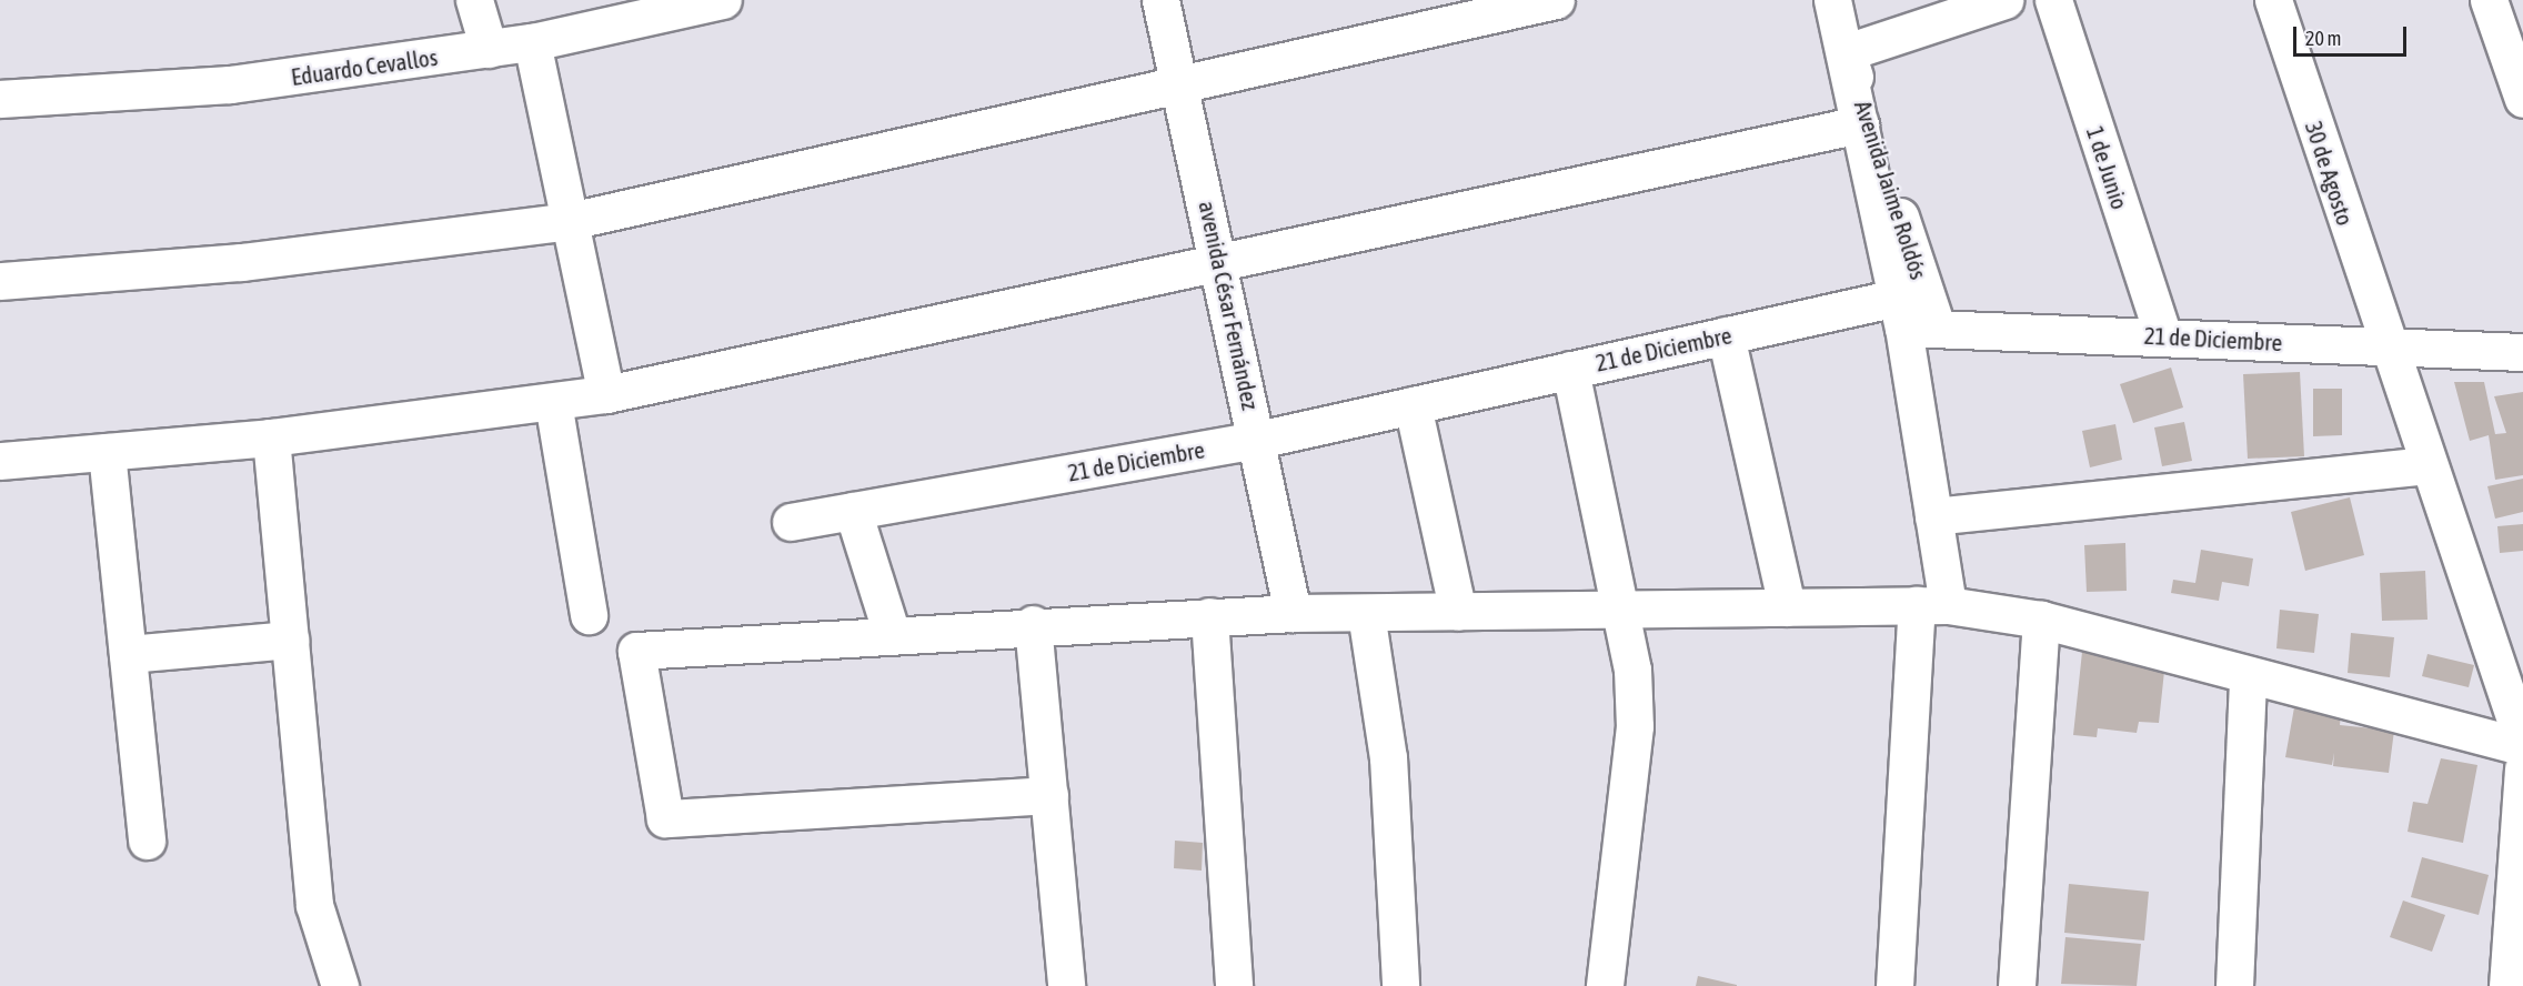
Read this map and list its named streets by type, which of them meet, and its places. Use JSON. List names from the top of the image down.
{
  "streets": {
    "street": [
      "Eduardo Cevallos",
      "1 de Junio",
      "30 de Agosto",
      "Avenida Jaime Roldós",
      "avenida César Fernández",
      "21 de Diciembre"
    ]
  },
  "crossings": [
    ["1 de Junio", "21 de Diciembre"],
    ["30 de Agosto", "21 de Diciembre"],
    ["Avenida Jaime Roldós", "21 de Diciembre"],
    ["avenida César Fernández", "21 de Diciembre"]
  ],
  "scale_bar": "20 m"
}
